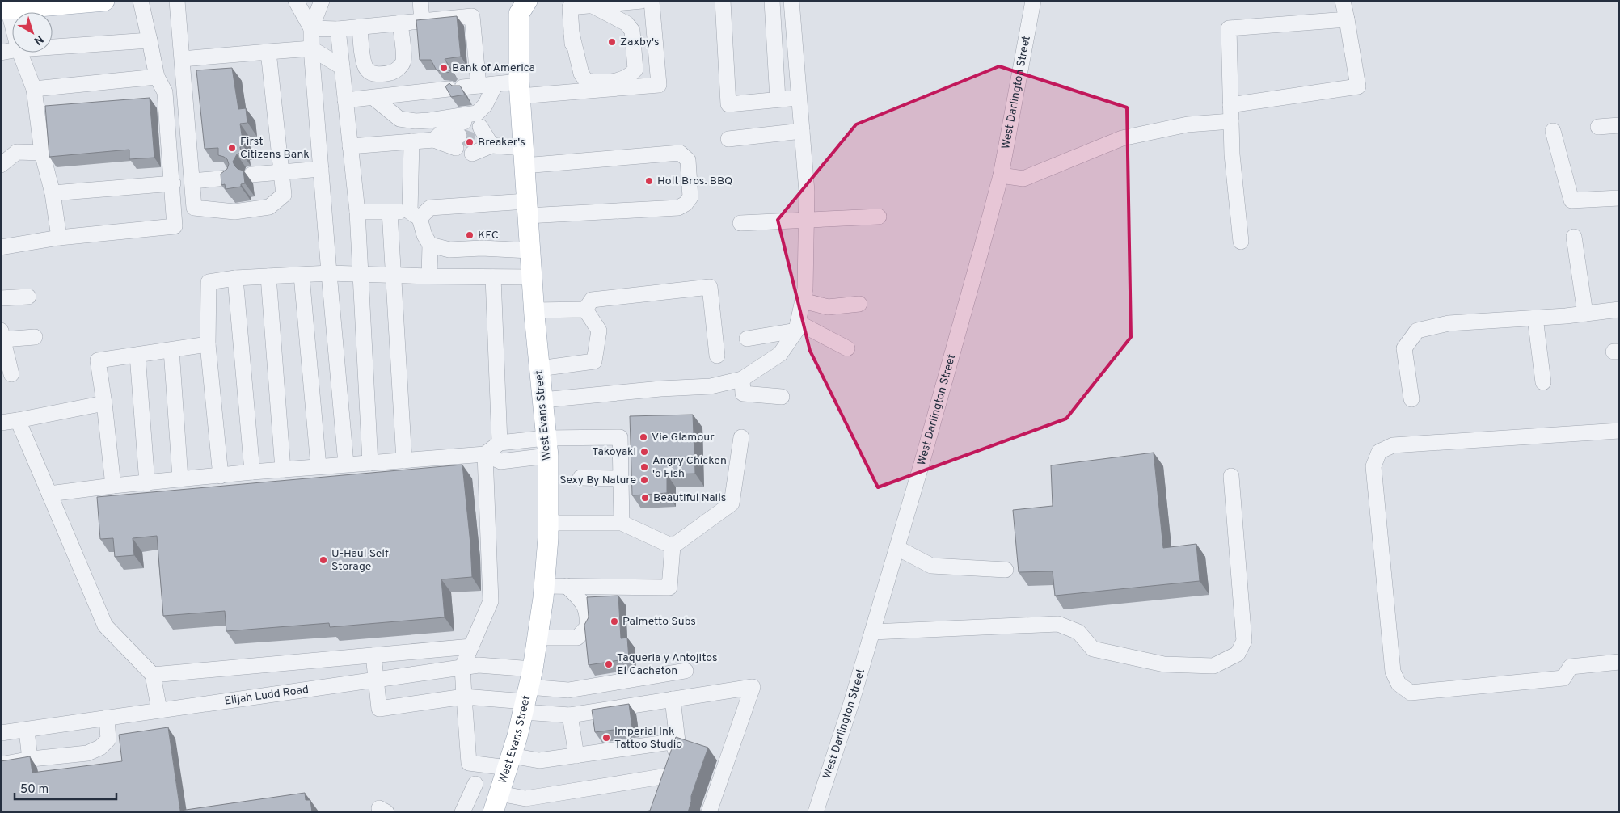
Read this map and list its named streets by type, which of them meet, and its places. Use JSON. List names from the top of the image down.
{
  "streets": {
    "main road": ["West Evans Street"],
    "street": ["West Darlington Street", "Elijah Ludd Road"]
  },
  "crossings": [
    ["West Evans Street", "Elijah Ludd Road"]
  ],
  "places": [
    "Zaxby's",
    "Bank of America",
    "Breaker's",
    "First Citizens Bank",
    "Holt Bros. BBQ",
    "KFC",
    "Vie Glamour",
    "Takoyaki",
    "Angry Chicken 'o Fish",
    "Sexy By Nature",
    "Beautiful Nails",
    "U-Haul Self Storage",
    "Palmetto Subs",
    "Taqueria y Antojitos El Cacheton",
    "Imperial Ink Tattoo Studio"
  ],
  "scale_bar": "50 m",
  "north": "bottom right"
}
